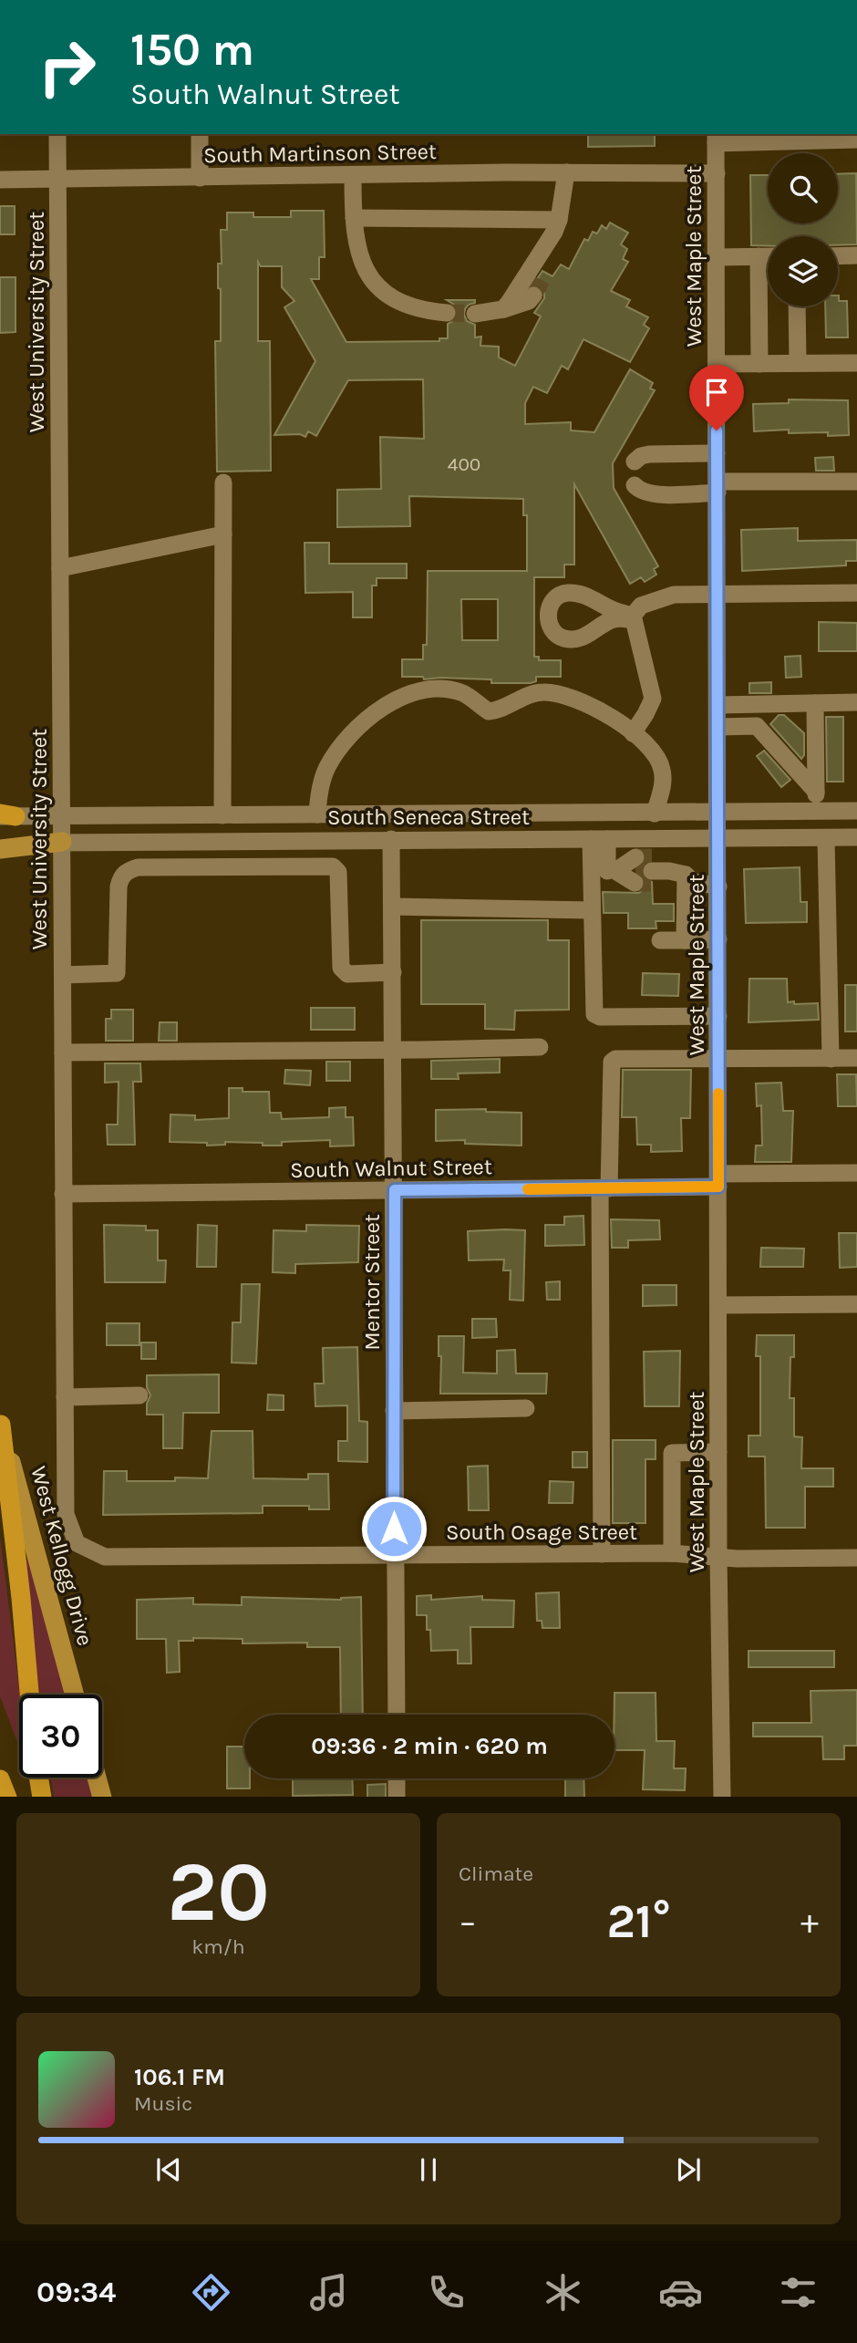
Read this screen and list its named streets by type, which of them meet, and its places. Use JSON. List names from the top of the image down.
{
  "streets": {
    "main road": ["West Kellogg Drive"],
    "street": [
      "South Martinson Street",
      "West Maple Street",
      "West University Street",
      "South Seneca Street",
      "South Walnut Street",
      "Mentor Street",
      "South Osage Street"
    ]
  },
  "crossings": [
    ["South Martinson Street", "West Maple Street"],
    ["South Martinson Street", "West University Street"],
    ["West Maple Street", "South Seneca Street"],
    ["West Maple Street", "South Walnut Street"],
    ["West Maple Street", "South Osage Street"],
    ["West University Street", "South Seneca Street"],
    ["West University Street", "South Walnut Street"],
    ["West University Street", "South Osage Street"],
    ["South Seneca Street", "Mentor Street"],
    ["South Walnut Street", "Mentor Street"],
    ["Mentor Street", "South Osage Street"]
  ],
  "house_numbers": ["400"],
  "page": {
    "turn": ["150 m", "South Walnut Street"],
    "limit": "30",
    "trip": "09:36 · 2 min · 620 m",
    "tile": [
      ["20", "km/h"],
      "Climate"
    ],
    "heat": ["−", "21°", "+"],
    "song": ["106.1 FM", "Music"],
    "tabs": "09:34"
  }
}
